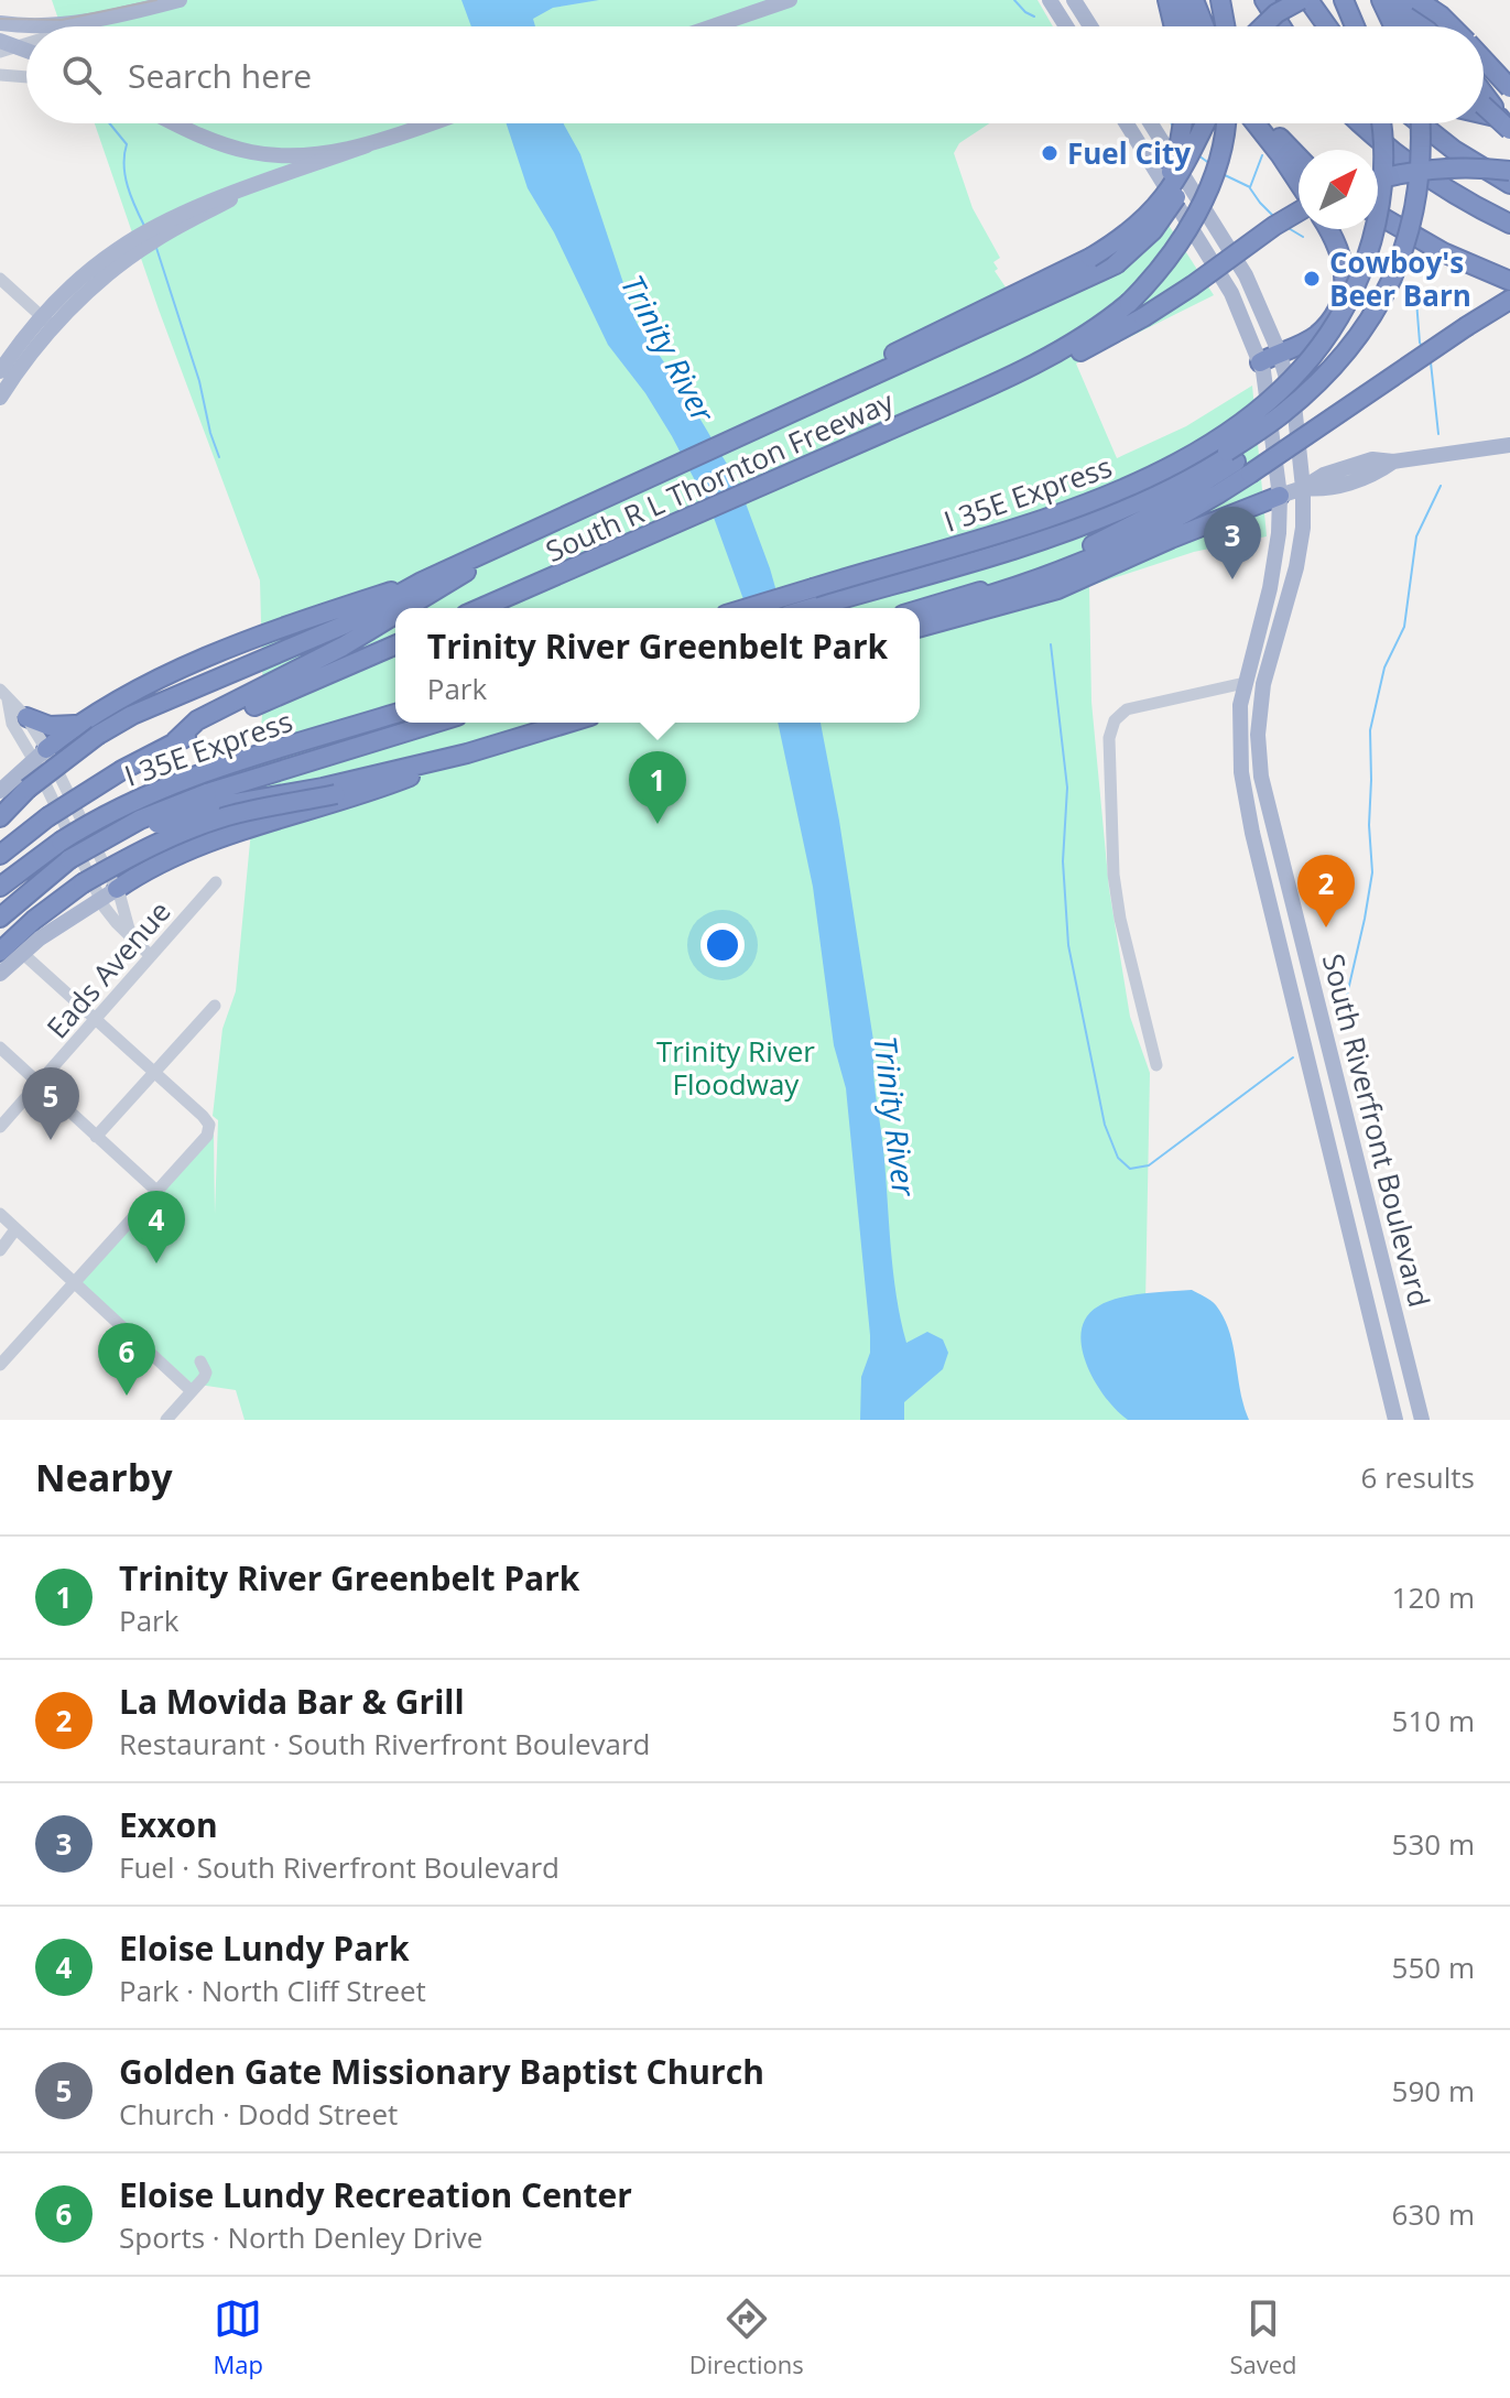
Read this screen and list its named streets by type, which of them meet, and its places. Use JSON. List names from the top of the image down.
{
  "streets": {
    "highway": ["South R L Thornton Freeway", "I 35E Express"],
    "main road": ["South Riverfront Boulevard"],
    "street": ["Eads Avenue"]
  },
  "water": ["Trinity River"],
  "parks": ["Trinity River Floodway"],
  "places": ["Fuel City", "Cowboy's Beer Barn"],
  "north": "top right",
  "page": {
    "search": "Search here",
    "pins": [
      "3",
      "1",
      "2",
      "5",
      "4",
      "6"
    ],
    "popup": ["Trinity River Greenbelt Park", "Park"],
    "heading": ["Nearby", "6 results"],
    "list": [
      {
        "mark": "1",
        "name": "Trinity River Greenbelt Park",
        "note": "Park",
        "value": "120 m"
      },
      {
        "mark": "2",
        "name": "La Movida Bar & Grill",
        "note": "Restaurant · South Riverfront Boulevard",
        "value": "510 m"
      },
      {
        "mark": "3",
        "name": "Exxon",
        "note": "Fuel · South Riverfront Boulevard",
        "value": "530 m"
      },
      {
        "mark": "4",
        "name": "Eloise Lundy Park",
        "note": "Park · North Cliff Street",
        "value": "550 m"
      },
      {
        "mark": "5",
        "name": "Golden Gate Missionary Baptist Church",
        "note": "Church · Dodd Street",
        "value": "590 m"
      },
      {
        "mark": "6",
        "name": "Eloise Lundy Recreation Center",
        "note": "Sports · North Denley Drive",
        "value": "630 m"
      }
    ],
    "nav": ["Map", "Directions", "Saved"]
  }
}
